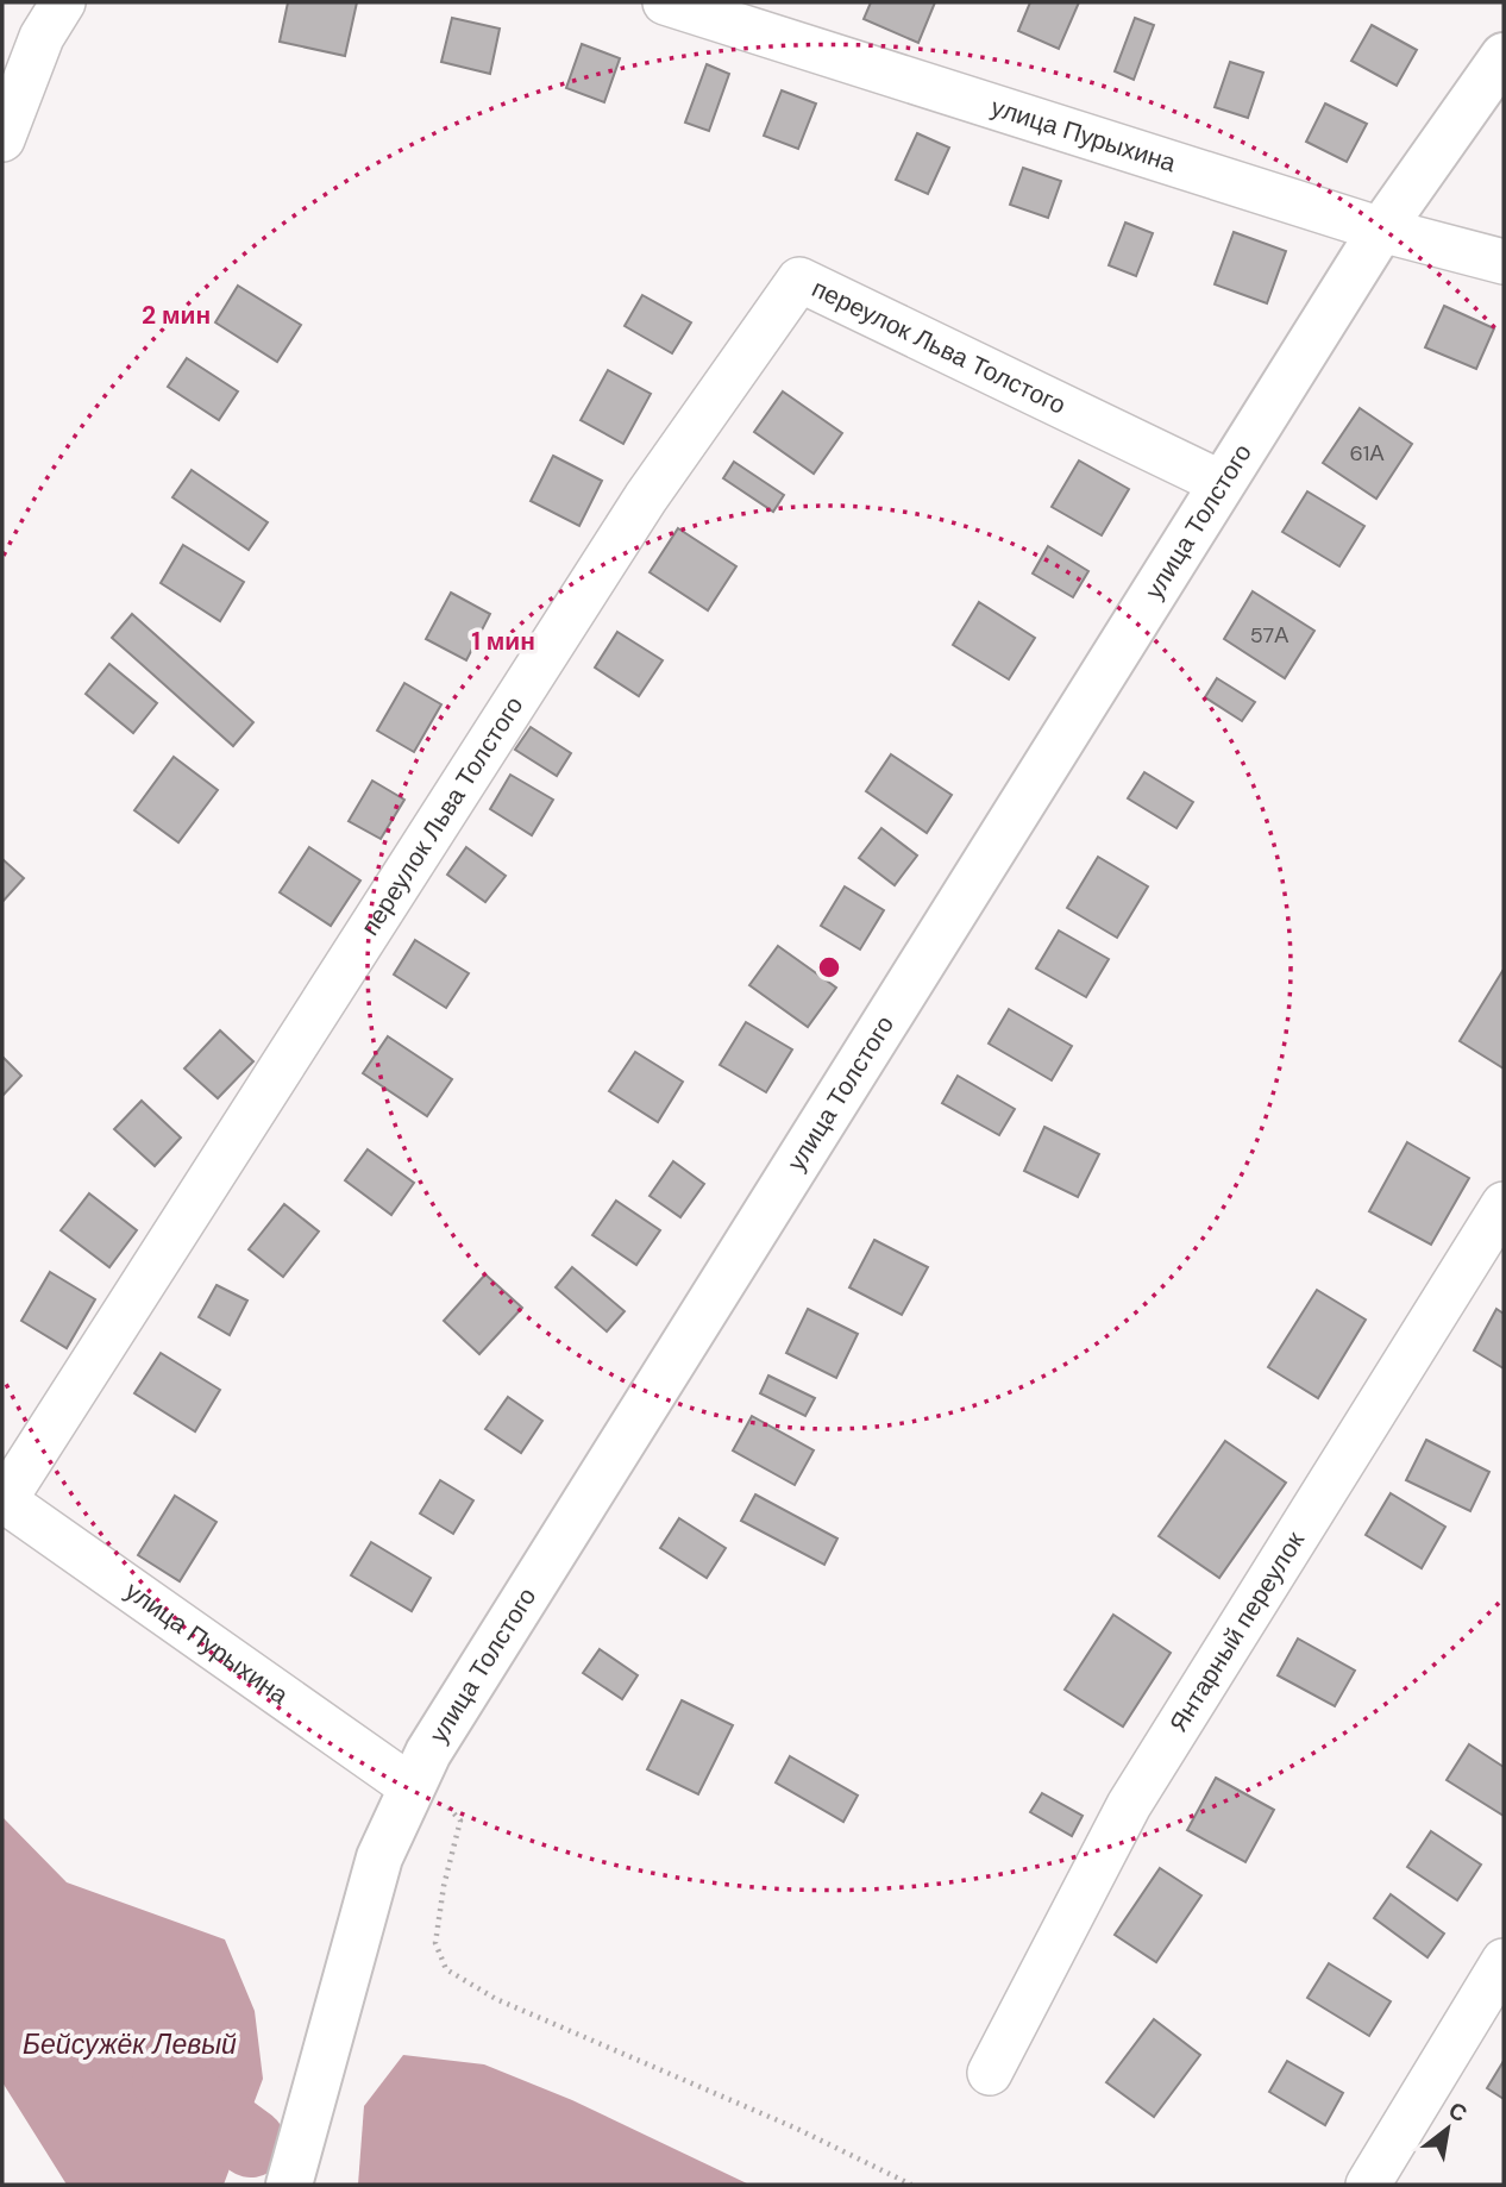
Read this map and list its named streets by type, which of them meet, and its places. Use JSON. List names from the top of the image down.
{
  "streets": {
    "street": [
      "улица Пурыхина",
      "переулок Льва Толстого",
      "улица Толстого",
      "Янтарный переулок"
    ]
  },
  "crossings": [
    ["улица Пурыхина", "переулок Льва Толстого"],
    ["улица Пурыхина", "улица Толстого"],
    ["переулок Льва Толстого", "улица Толстого"]
  ],
  "water": ["Бейсужёк Левый"],
  "house_numbers": ["61А", "57А"],
  "north": "top right",
  "rings": ["2 мин", "1 мин"]
}
